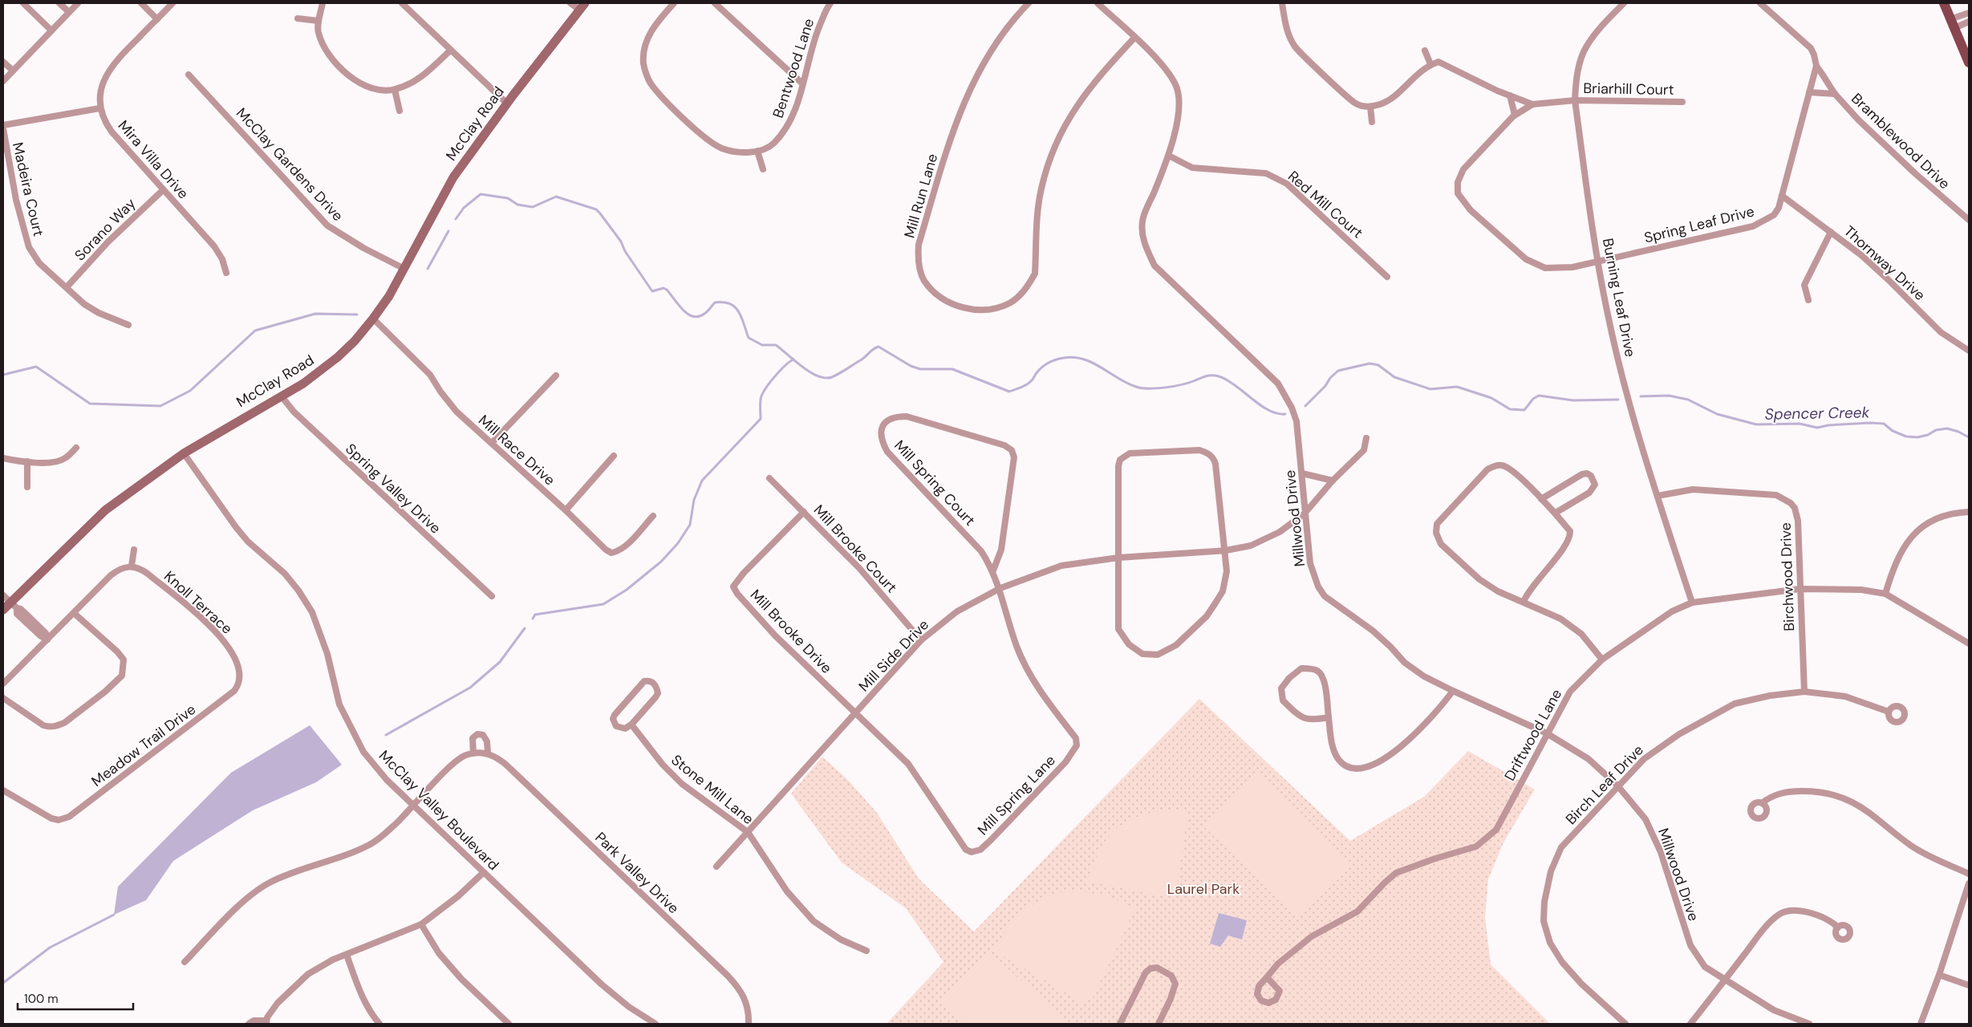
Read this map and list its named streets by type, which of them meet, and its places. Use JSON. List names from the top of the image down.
{
  "streets": {
    "main road": ["McClay Road"],
    "street": [
      "Bentwood Lane",
      "Briarhill Court",
      "Bramblewood Drive",
      "Mira Villa Drive",
      "McClay Gardens Drive",
      "Madeira Court",
      "Mill Run Lane",
      "Red Mill Court",
      "Spring Leaf Drive",
      "Sorano Way",
      "Thornway Drive",
      "Burning Leaf Drive",
      "Mill Race Drive",
      "Mill Spring Court",
      "Spring Valley Drive",
      "Millwood Drive",
      "Mill Brooke Court",
      "Birchwood Drive",
      "Knoll Terrace",
      "Mill Brooke Drive",
      "Mill Side Drive",
      "Driftwood Lane",
      "Meadow Trail Drive",
      "Birch Leaf Drive",
      "Stone Mill Lane",
      "Mill Spring Lane",
      "McClay Valley Boulevard",
      "Park Valley Drive"
    ]
  },
  "crossings": [
    ["Briarhill Court", "Burning Leaf Drive"],
    ["McClay Road", "McClay Gardens Drive"],
    ["McClay Road", "Mill Race Drive"],
    ["McClay Road", "Spring Valley Drive"],
    ["McClay Road", "McClay Valley Boulevard"],
    ["Bramblewood Drive", "Spring Leaf Drive"],
    ["Mira Villa Drive", "Sorano Way"],
    ["Madeira Court", "Sorano Way"],
    ["Mill Run Lane", "Millwood Drive"],
    ["Red Mill Court", "Millwood Drive"],
    ["Spring Leaf Drive", "Thornway Drive"],
    ["Spring Leaf Drive", "Burning Leaf Drive"],
    ["Burning Leaf Drive", "Birchwood Drive"],
    ["Burning Leaf Drive", "Driftwood Lane"],
    ["Mill Spring Court", "Mill Side Drive"],
    ["Mill Spring Court", "Mill Spring Lane"],
    ["Millwood Drive", "Mill Side Drive"],
    ["Millwood Drive", "Driftwood Lane"],
    ["Millwood Drive", "Birch Leaf Drive"],
    ["Mill Brooke Court", "Mill Brooke Drive"],
    ["Mill Brooke Court", "Mill Side Drive"],
    ["Birchwood Drive", "Driftwood Lane"],
    ["Birchwood Drive", "Birch Leaf Drive"],
    ["Knoll Terrace", "Meadow Trail Drive"],
    ["Mill Brooke Drive", "Mill Side Drive"],
    ["Mill Brooke Drive", "Mill Spring Lane"],
    ["Mill Side Drive", "Stone Mill Lane"],
    ["Mill Side Drive", "Mill Spring Lane"]
  ],
  "water": ["Spencer Creek"],
  "parks": ["Laurel Park"],
  "scale_bar": "100 m"
}
